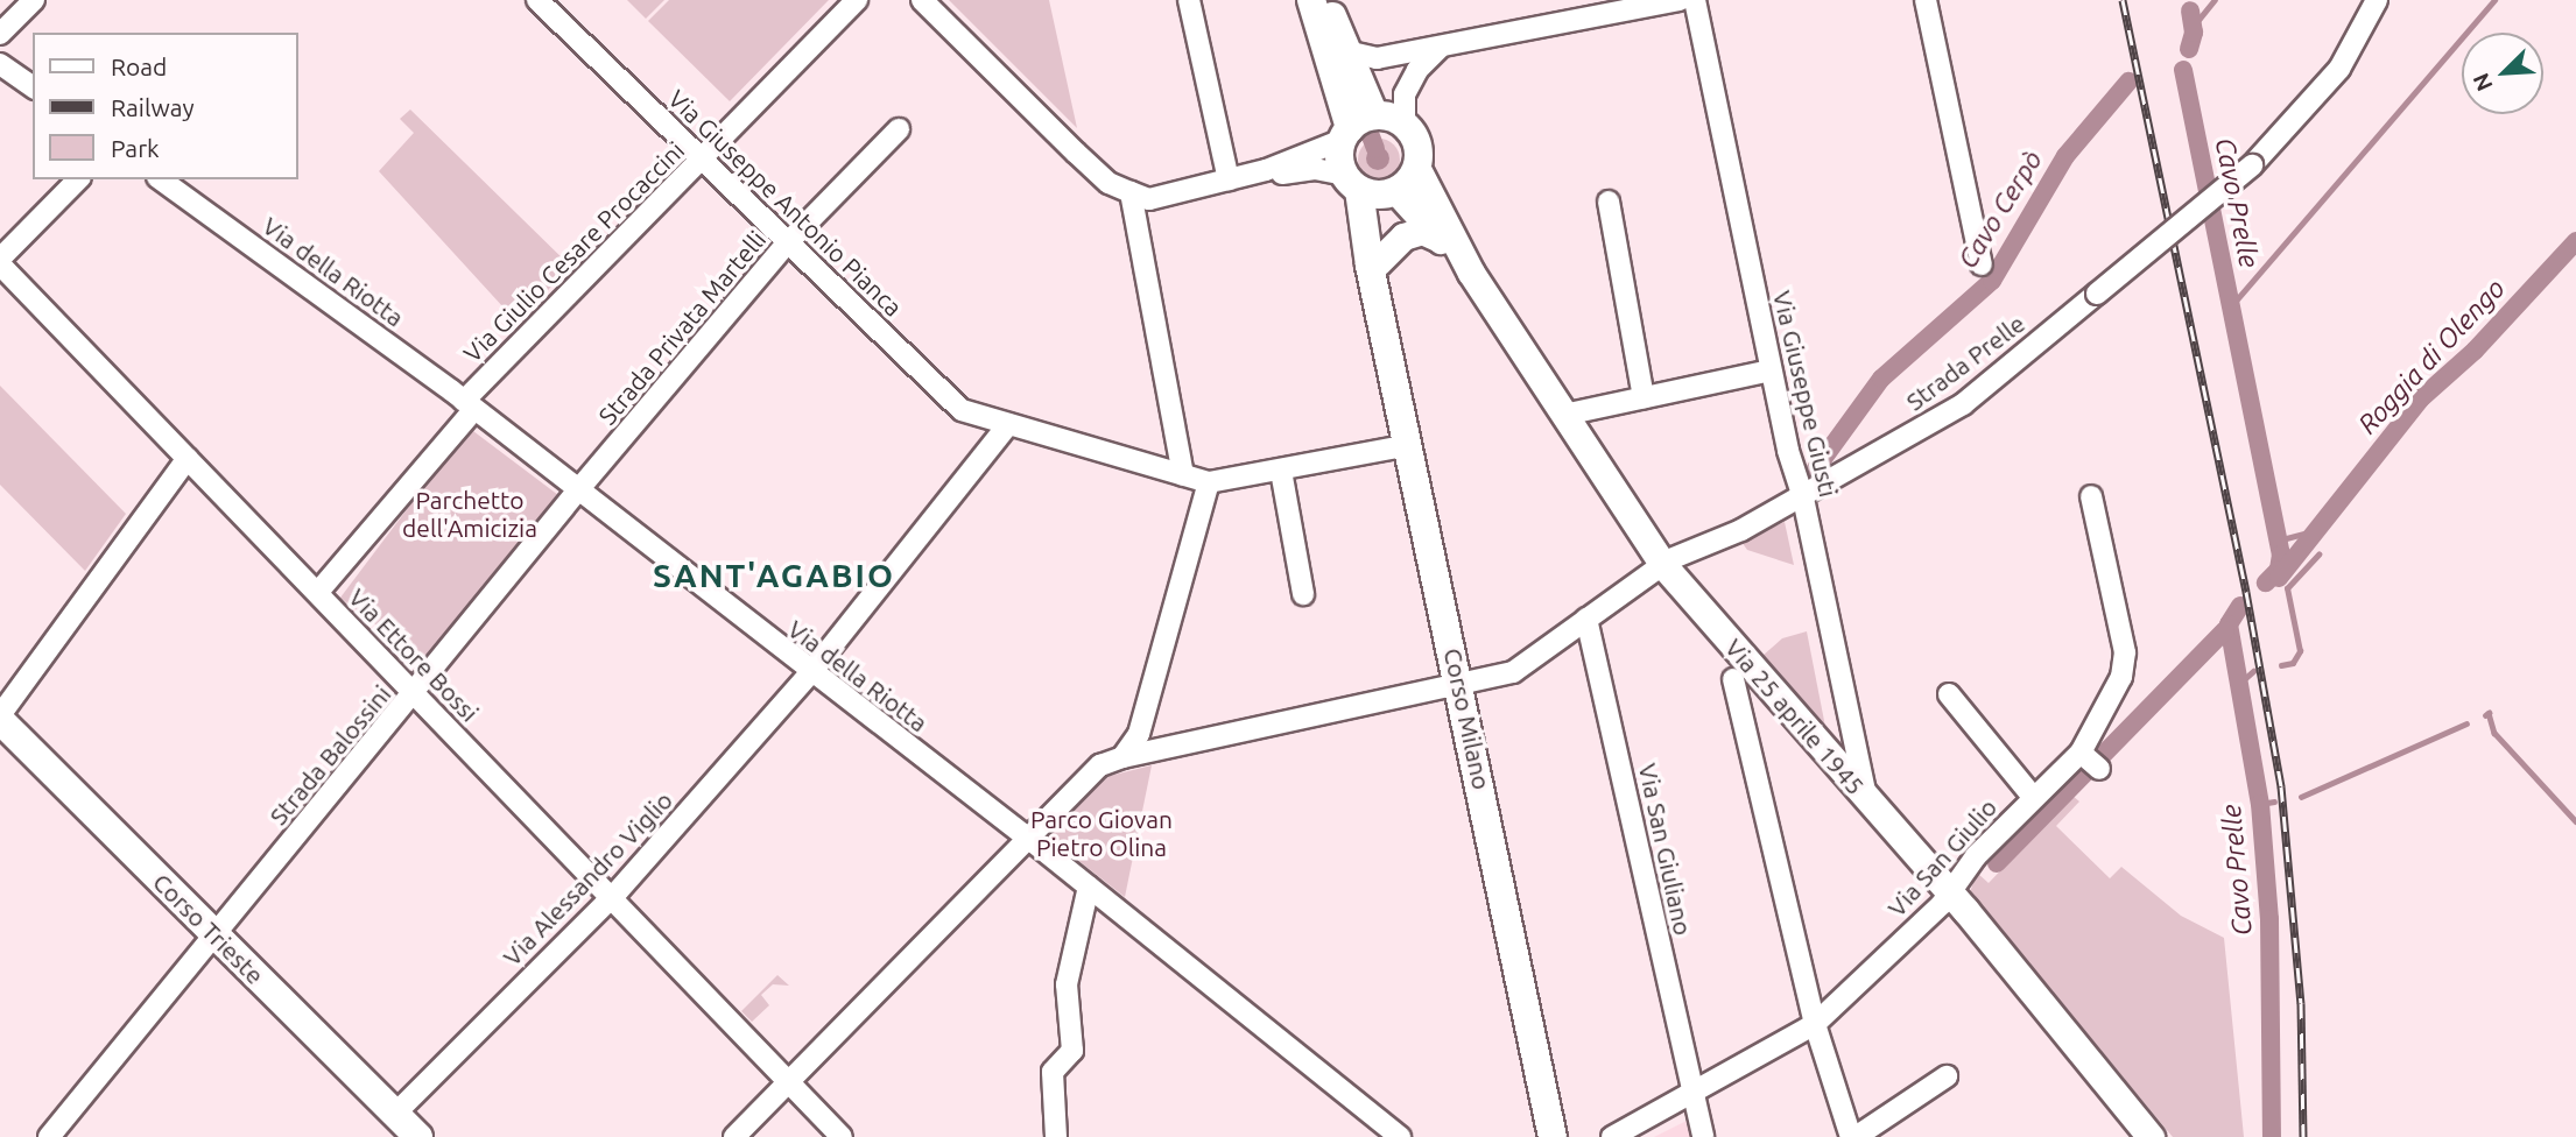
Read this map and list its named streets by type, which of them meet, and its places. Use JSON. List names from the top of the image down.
{
  "streets": {
    "main road": ["Corso Milano", "Corso Trieste"],
    "street": [
      "Via Giuseppe Antonio Pianca",
      "Via Giulio Cesare Procaccini",
      "Via della Riotta",
      "Strada Privata Martelli",
      "Strada Prelle",
      "Via Giuseppe Giusti",
      "Via Ettore Bossi",
      "Via 25 aprile 1945",
      "Strada Balossini",
      "Via San Giuliano",
      "Via San Giulio",
      "Via Alessandro Viglio"
    ]
  },
  "crossings": [
    ["Via Giuseppe Antonio Pianca", "Via Giulio Cesare Procaccini"],
    ["Via Giuseppe Antonio Pianca", "Strada Privata Martelli"],
    ["Via Giuseppe Antonio Pianca", "Via Alessandro Viglio"],
    ["Via Giulio Cesare Procaccini", "Via della Riotta"],
    ["Via Giulio Cesare Procaccini", "Via Ettore Bossi"],
    ["Via della Riotta", "Strada Privata Martelli"],
    ["Via della Riotta", "Strada Balossini"],
    ["Via della Riotta", "Via Alessandro Viglio"],
    ["Strada Privata Martelli", "Strada Balossini"],
    ["Strada Prelle", "Via Giuseppe Giusti"],
    ["Strada Prelle", "Via 25 aprile 1945"],
    ["Strada Prelle", "Corso Milano"],
    ["Strada Prelle", "Via San Giuliano"],
    ["Via Giuseppe Giusti", "Via 25 aprile 1945"],
    ["Via Ettore Bossi", "Strada Balossini"],
    ["Via Ettore Bossi", "Via Alessandro Viglio"],
    ["Via 25 aprile 1945", "Corso Milano"],
    ["Via 25 aprile 1945", "Via San Giulio"],
    ["Strada Balossini", "Corso Trieste"],
    ["Via San Giuliano", "Via San Giulio"],
    ["Via Alessandro Viglio", "Corso Trieste"]
  ],
  "districts": ["SANT'AGABIO"],
  "water": ["Cavo Prelle", "Cavo Cerpò", "Roggia di Olengo"],
  "parks": ["Parchetto dell'Amicizia", "Parco Giovan Pietro Olina"],
  "legend": ["Road", "Railway", "Park"],
  "north": "bottom left"
}
